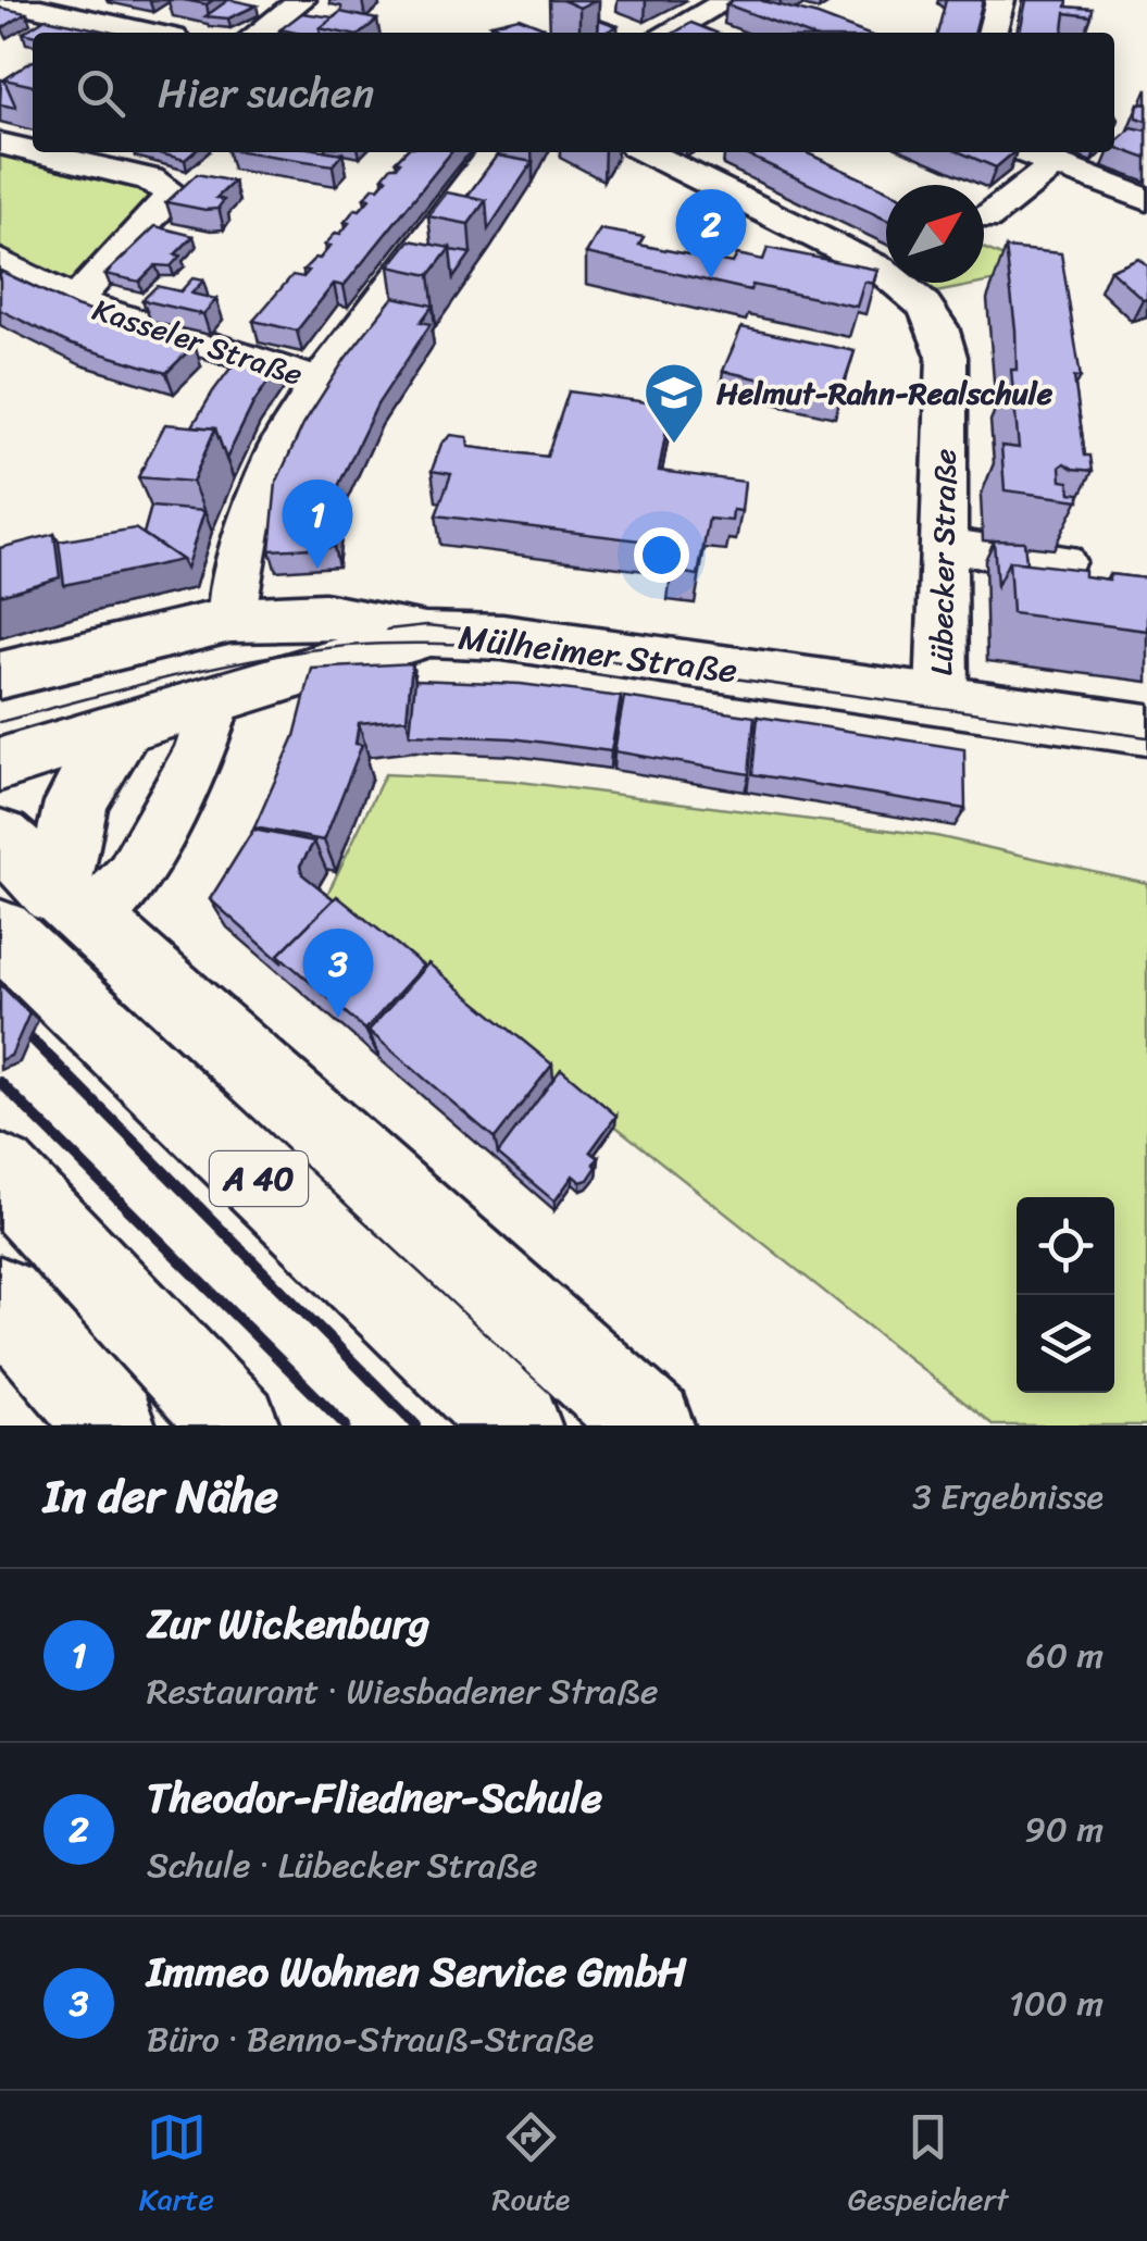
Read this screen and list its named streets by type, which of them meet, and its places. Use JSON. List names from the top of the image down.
{
  "streets": {
    "main road": ["Mülheimer Straße", "A 40"],
    "street": ["Kasseler Straße", "Lübecker Straße"]
  },
  "crossings": [
    ["Lübecker Straße", "Mülheimer Straße"]
  ],
  "places": {
    "school or university": ["Helmut-Rahn-Realschule"]
  },
  "north": "top right",
  "page": {
    "search": "Hier suchen",
    "pins": ["2", "1", "3"],
    "heading": ["In der Nähe", "3 Ergebnisse"],
    "list": [
      {
        "mark": "1",
        "name": "Zur Wickenburg",
        "note": "Restaurant · Wiesbadener Straße",
        "value": "60 m"
      },
      {
        "mark": "2",
        "name": "Theodor-Fliedner-Schule",
        "note": "Schule · Lübecker Straße",
        "value": "90 m"
      },
      {
        "mark": "3",
        "name": "Immeo Wohnen Service GmbH",
        "note": "Büro · Benno-Strauß-Straße",
        "value": "100 m"
      }
    ],
    "nav": ["Karte", "Route", "Gespeichert"]
  }
}
